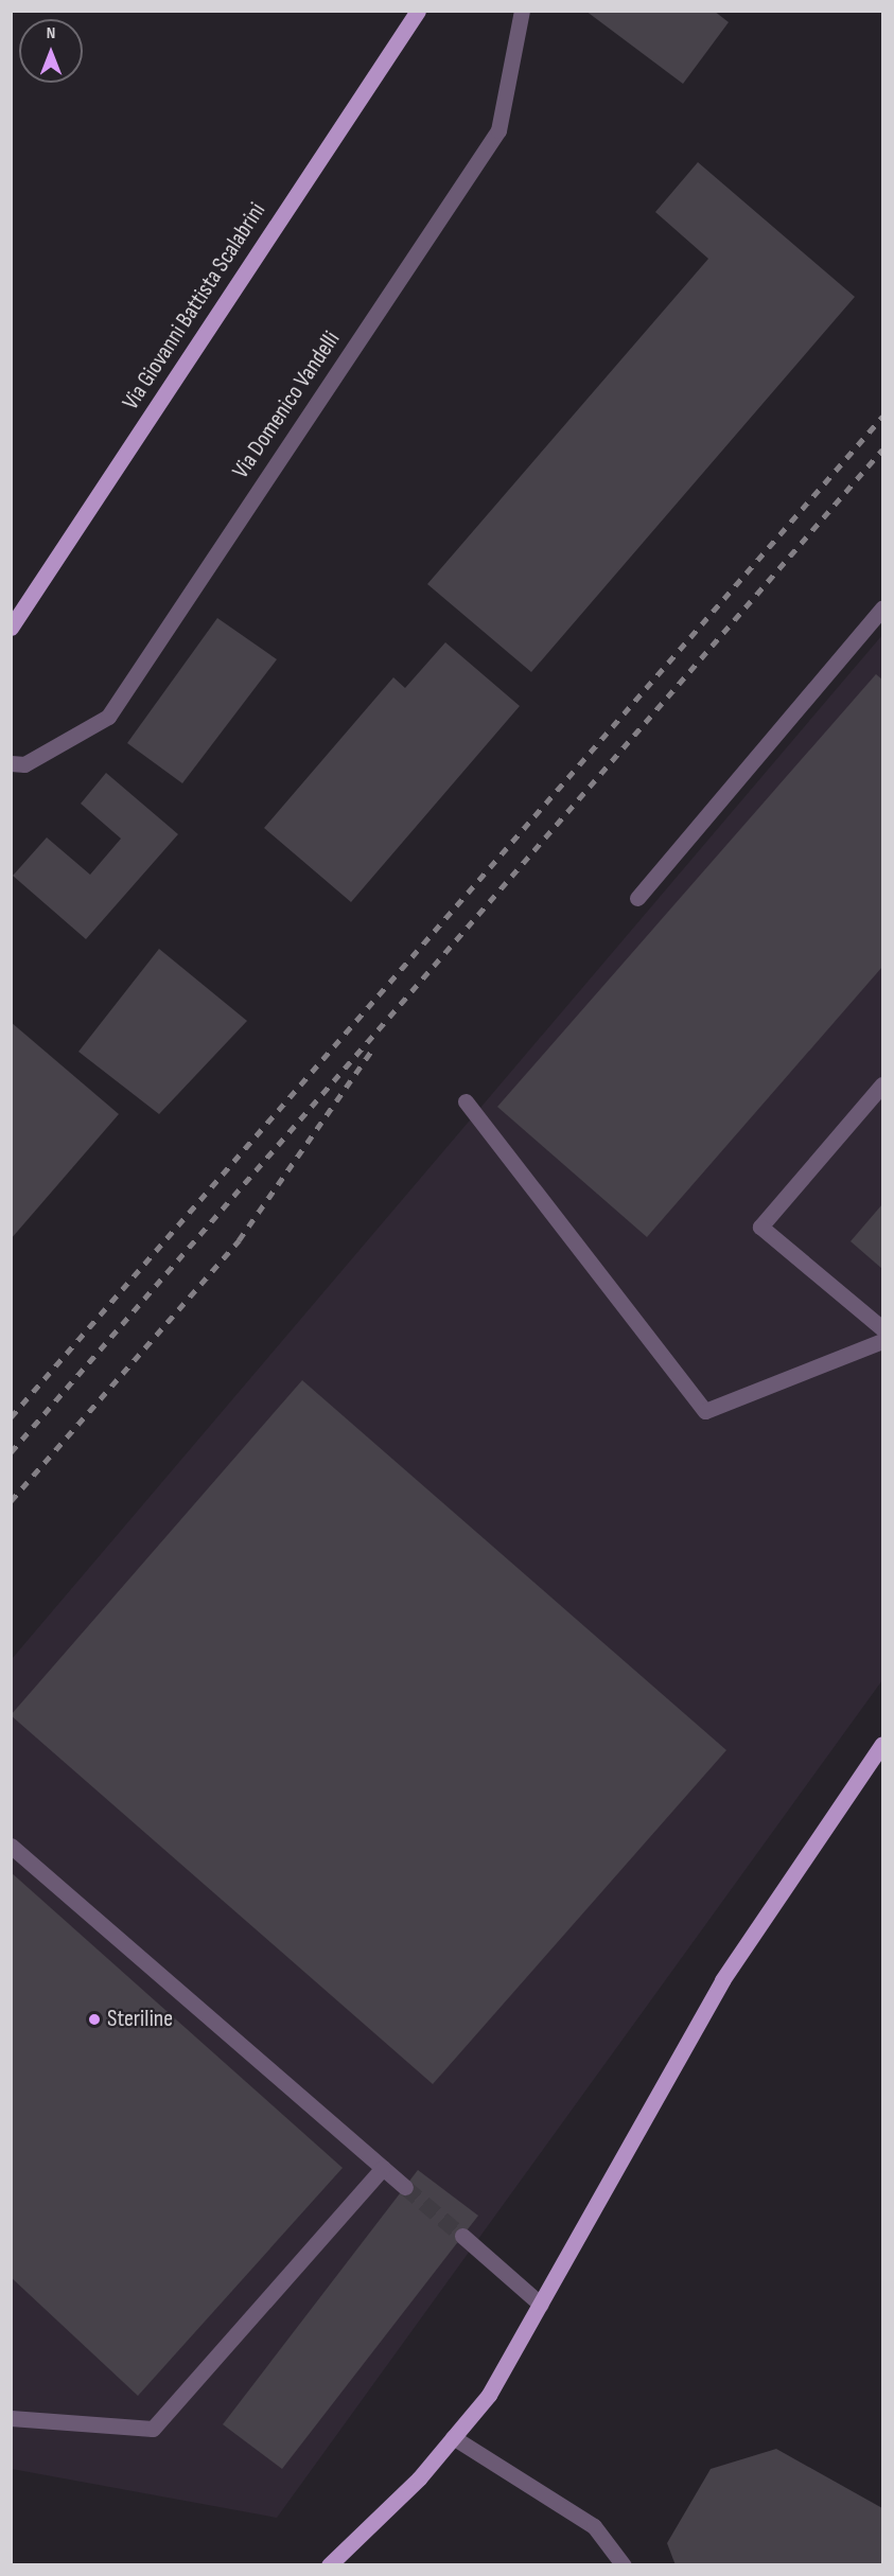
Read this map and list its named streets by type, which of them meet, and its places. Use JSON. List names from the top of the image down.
{
  "streets": {
    "main road": ["Via Giovanni Battista Scalabrini"],
    "lane": ["Via Domenico Vandelli"]
  },
  "places": ["Steriline"],
  "north": "top"
}
